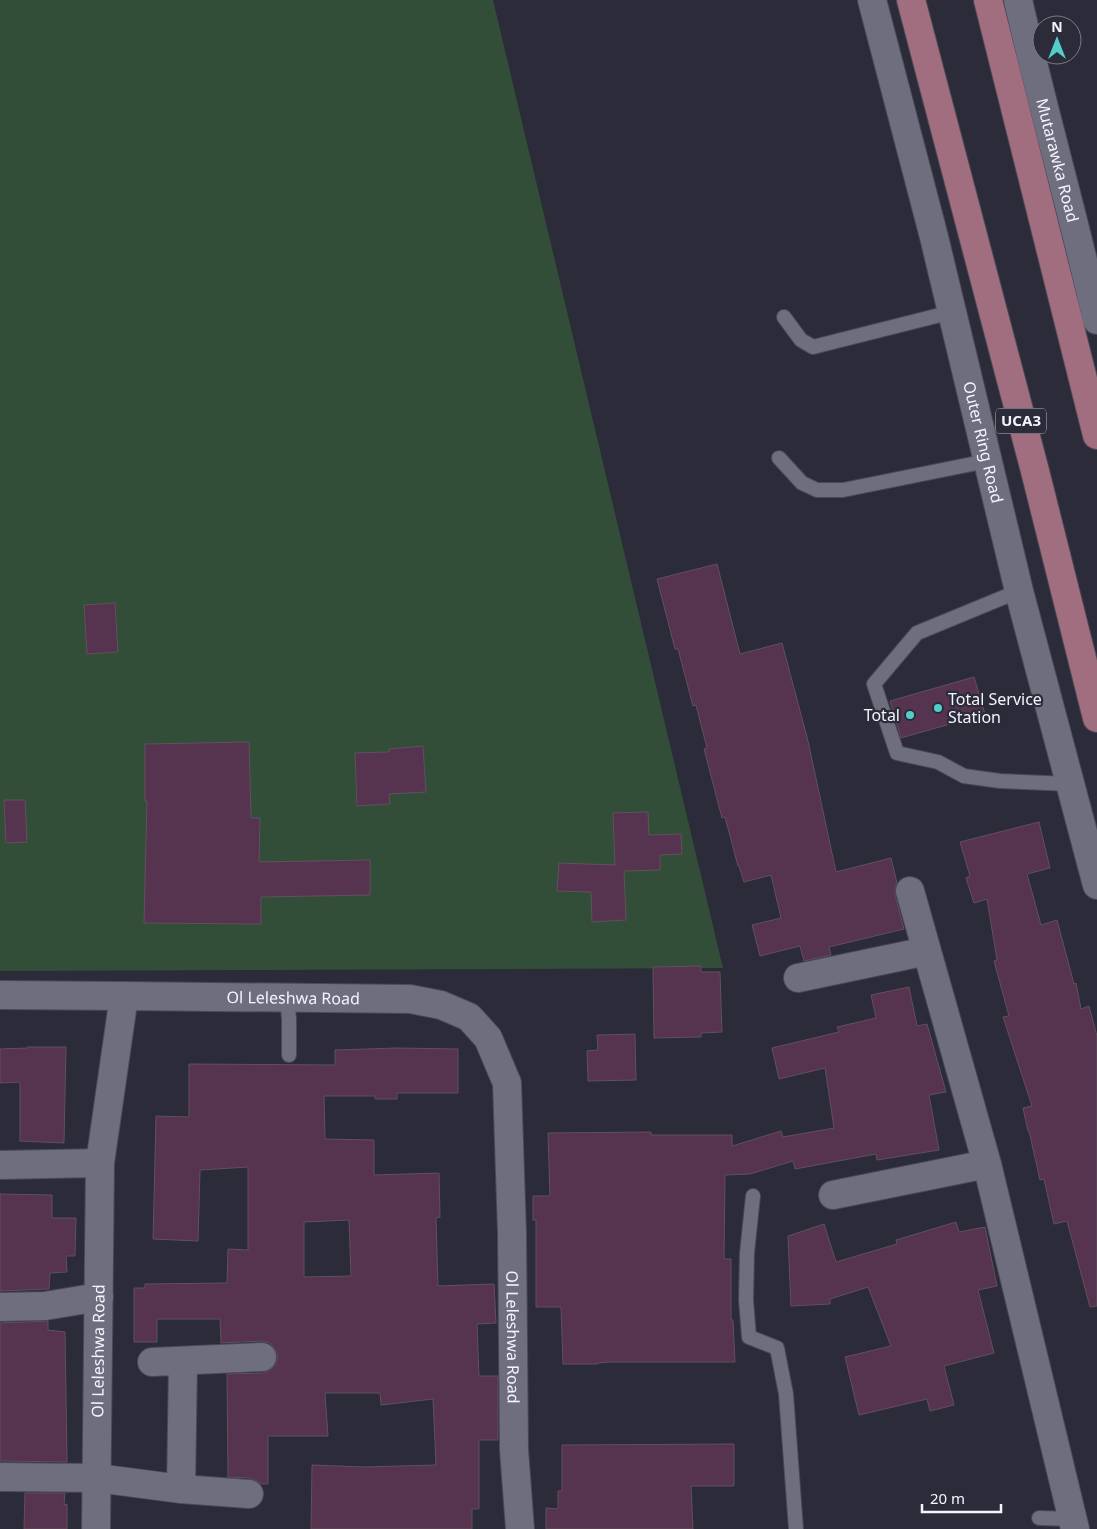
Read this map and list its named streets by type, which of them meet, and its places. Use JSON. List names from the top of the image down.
{
  "streets": {
    "main road": ["UCA3"],
    "street": ["Mutarawka Road", "Outer Ring Road", "Ol Leleshwa Road"]
  },
  "places": ["Total Service Station", "Total"],
  "scale_bar": "20 m",
  "north": "top"
}
